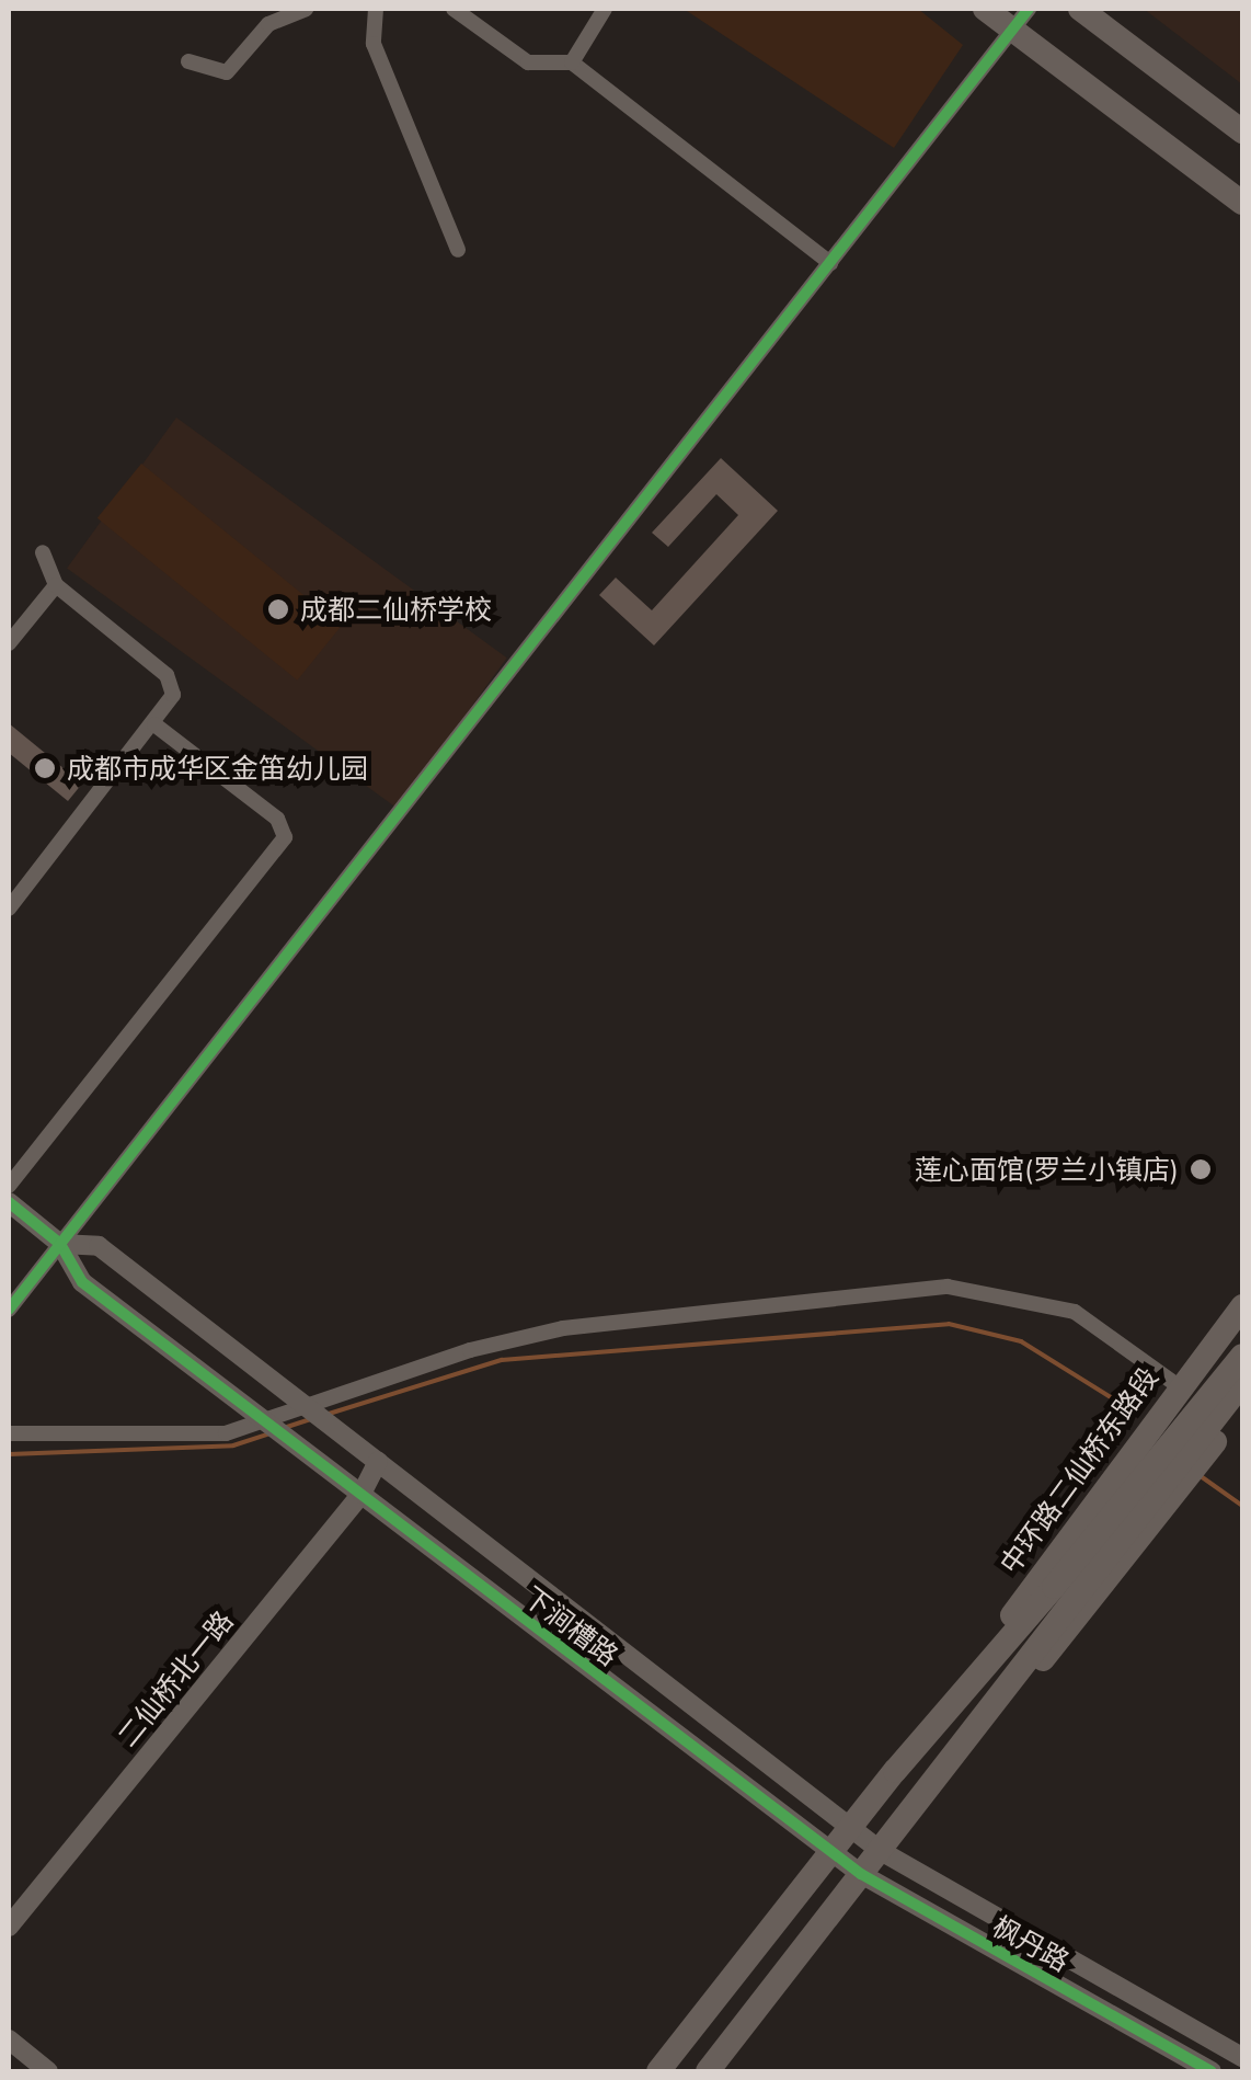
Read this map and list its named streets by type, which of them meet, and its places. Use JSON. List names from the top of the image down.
{
  "streets": {
    "main road": ["中环路二仙桥东路段"],
    "street": ["下涧槽路", "二仙桥北一路", "枫丹路"]
  },
  "crossings": [
    ["中环路二仙桥东路段", "下涧槽路"],
    ["中环路二仙桥东路段", "枫丹路"],
    ["下涧槽路", "二仙桥北一路"],
    ["下涧槽路", "枫丹路"]
  ],
  "places": ["成都二仙桥学校", "成都市成华区金笛幼儿园", "莲心面馆(罗兰小镇店)"]
}
